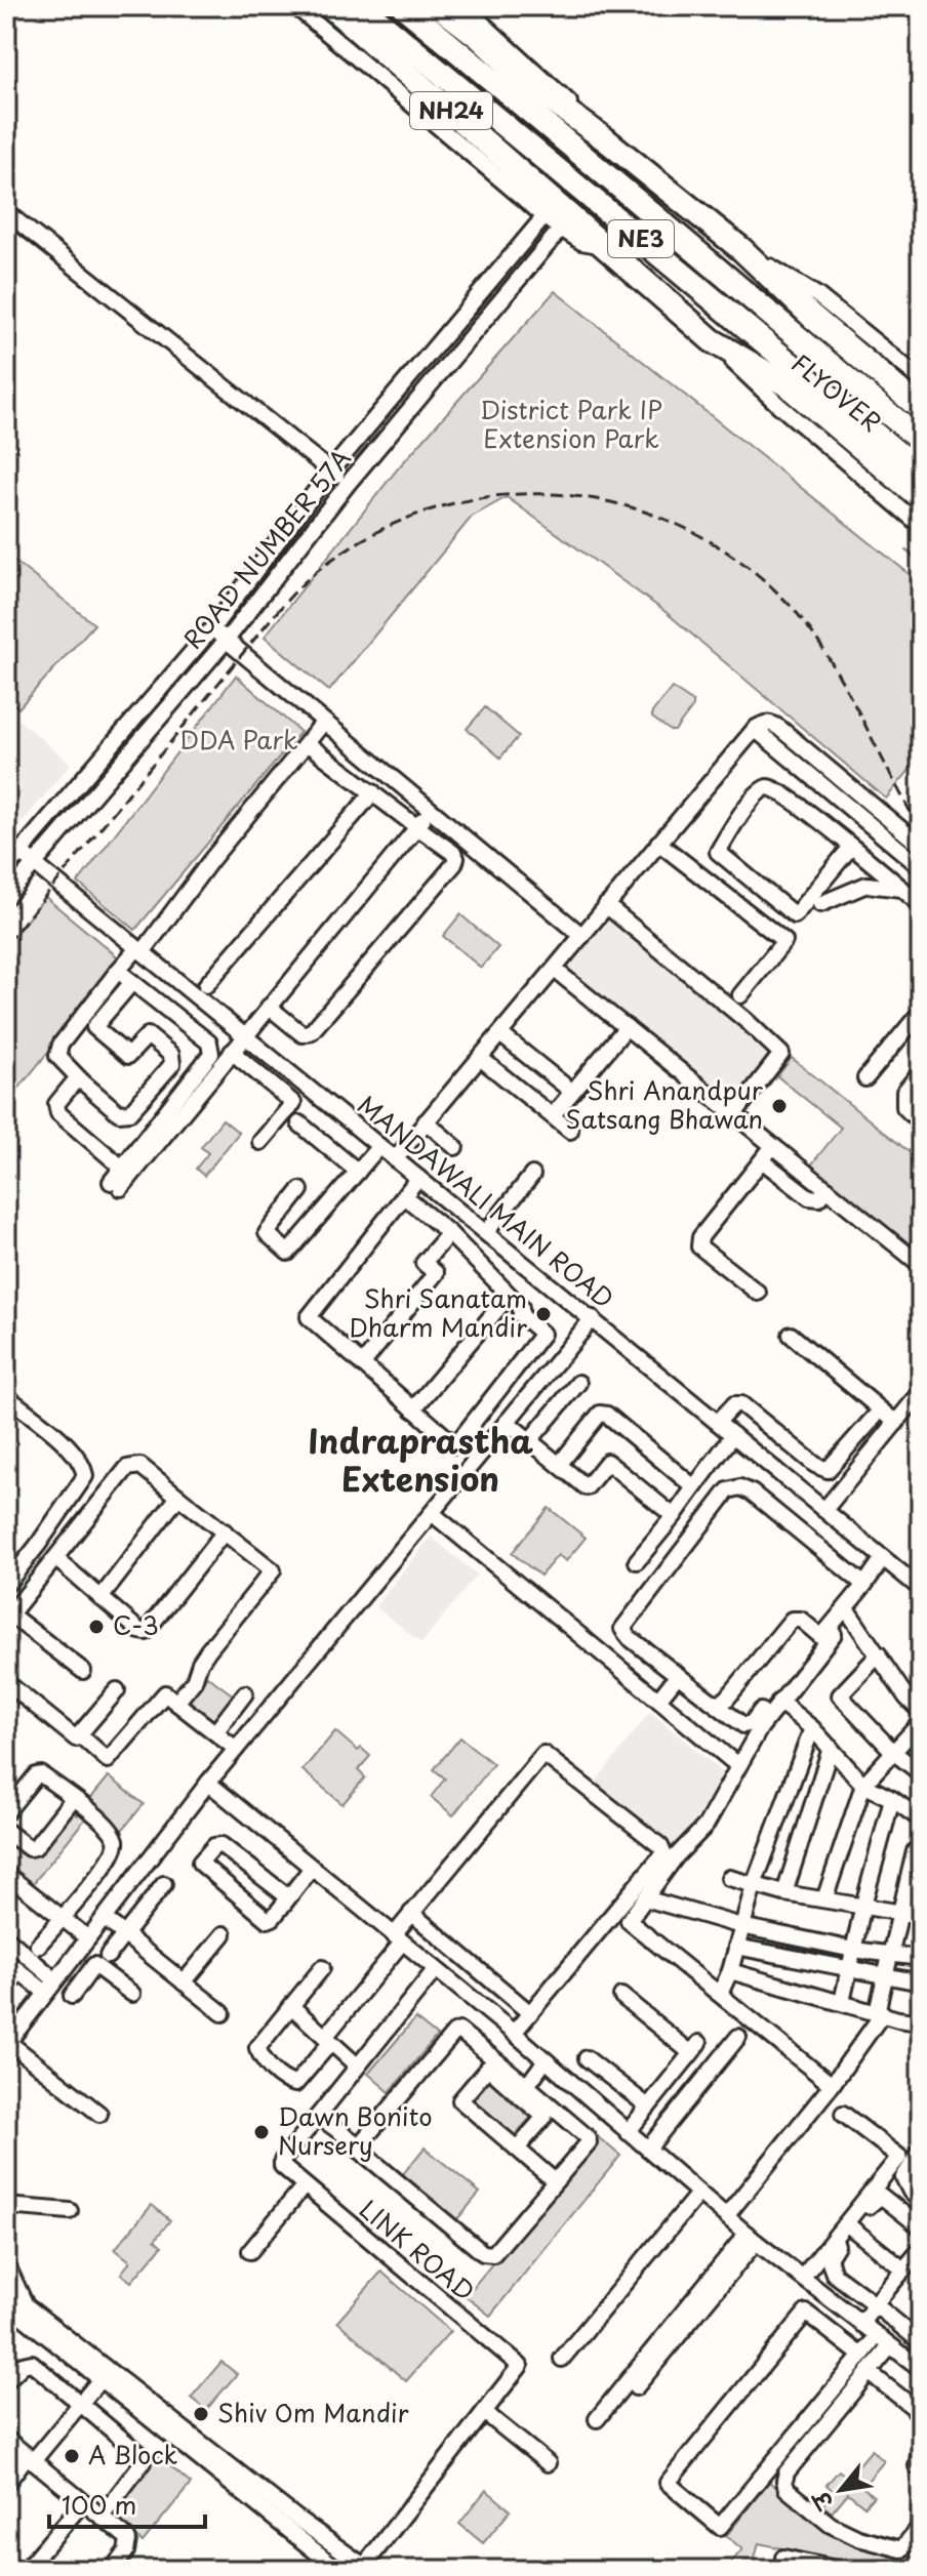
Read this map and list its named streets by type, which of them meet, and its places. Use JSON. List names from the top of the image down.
{
  "streets": {
    "highway": ["NH24", "NE3", "FLYOVER"],
    "street": ["ROAD NUMBER 57A", "MANDAWALI MAIN ROAD", "LINK ROAD"]
  },
  "crossings": [
    ["NH24", "FLYOVER"],
    ["ROAD NUMBER 57A", "MANDAWALI MAIN ROAD"]
  ],
  "districts": ["Indraprastha Extension"],
  "parks": ["District Park IP Extension Park", "DDA Park"],
  "places": [
    "Shri Anandpur Satsang Bhawan",
    "Shri Sanatam Dharm Mandir",
    "C-3",
    "Dawn Bonito Nursery",
    "Shiv Om Mandir",
    "A Block"
  ],
  "scale_bar": "100 m",
  "north": "bottom left"
}
